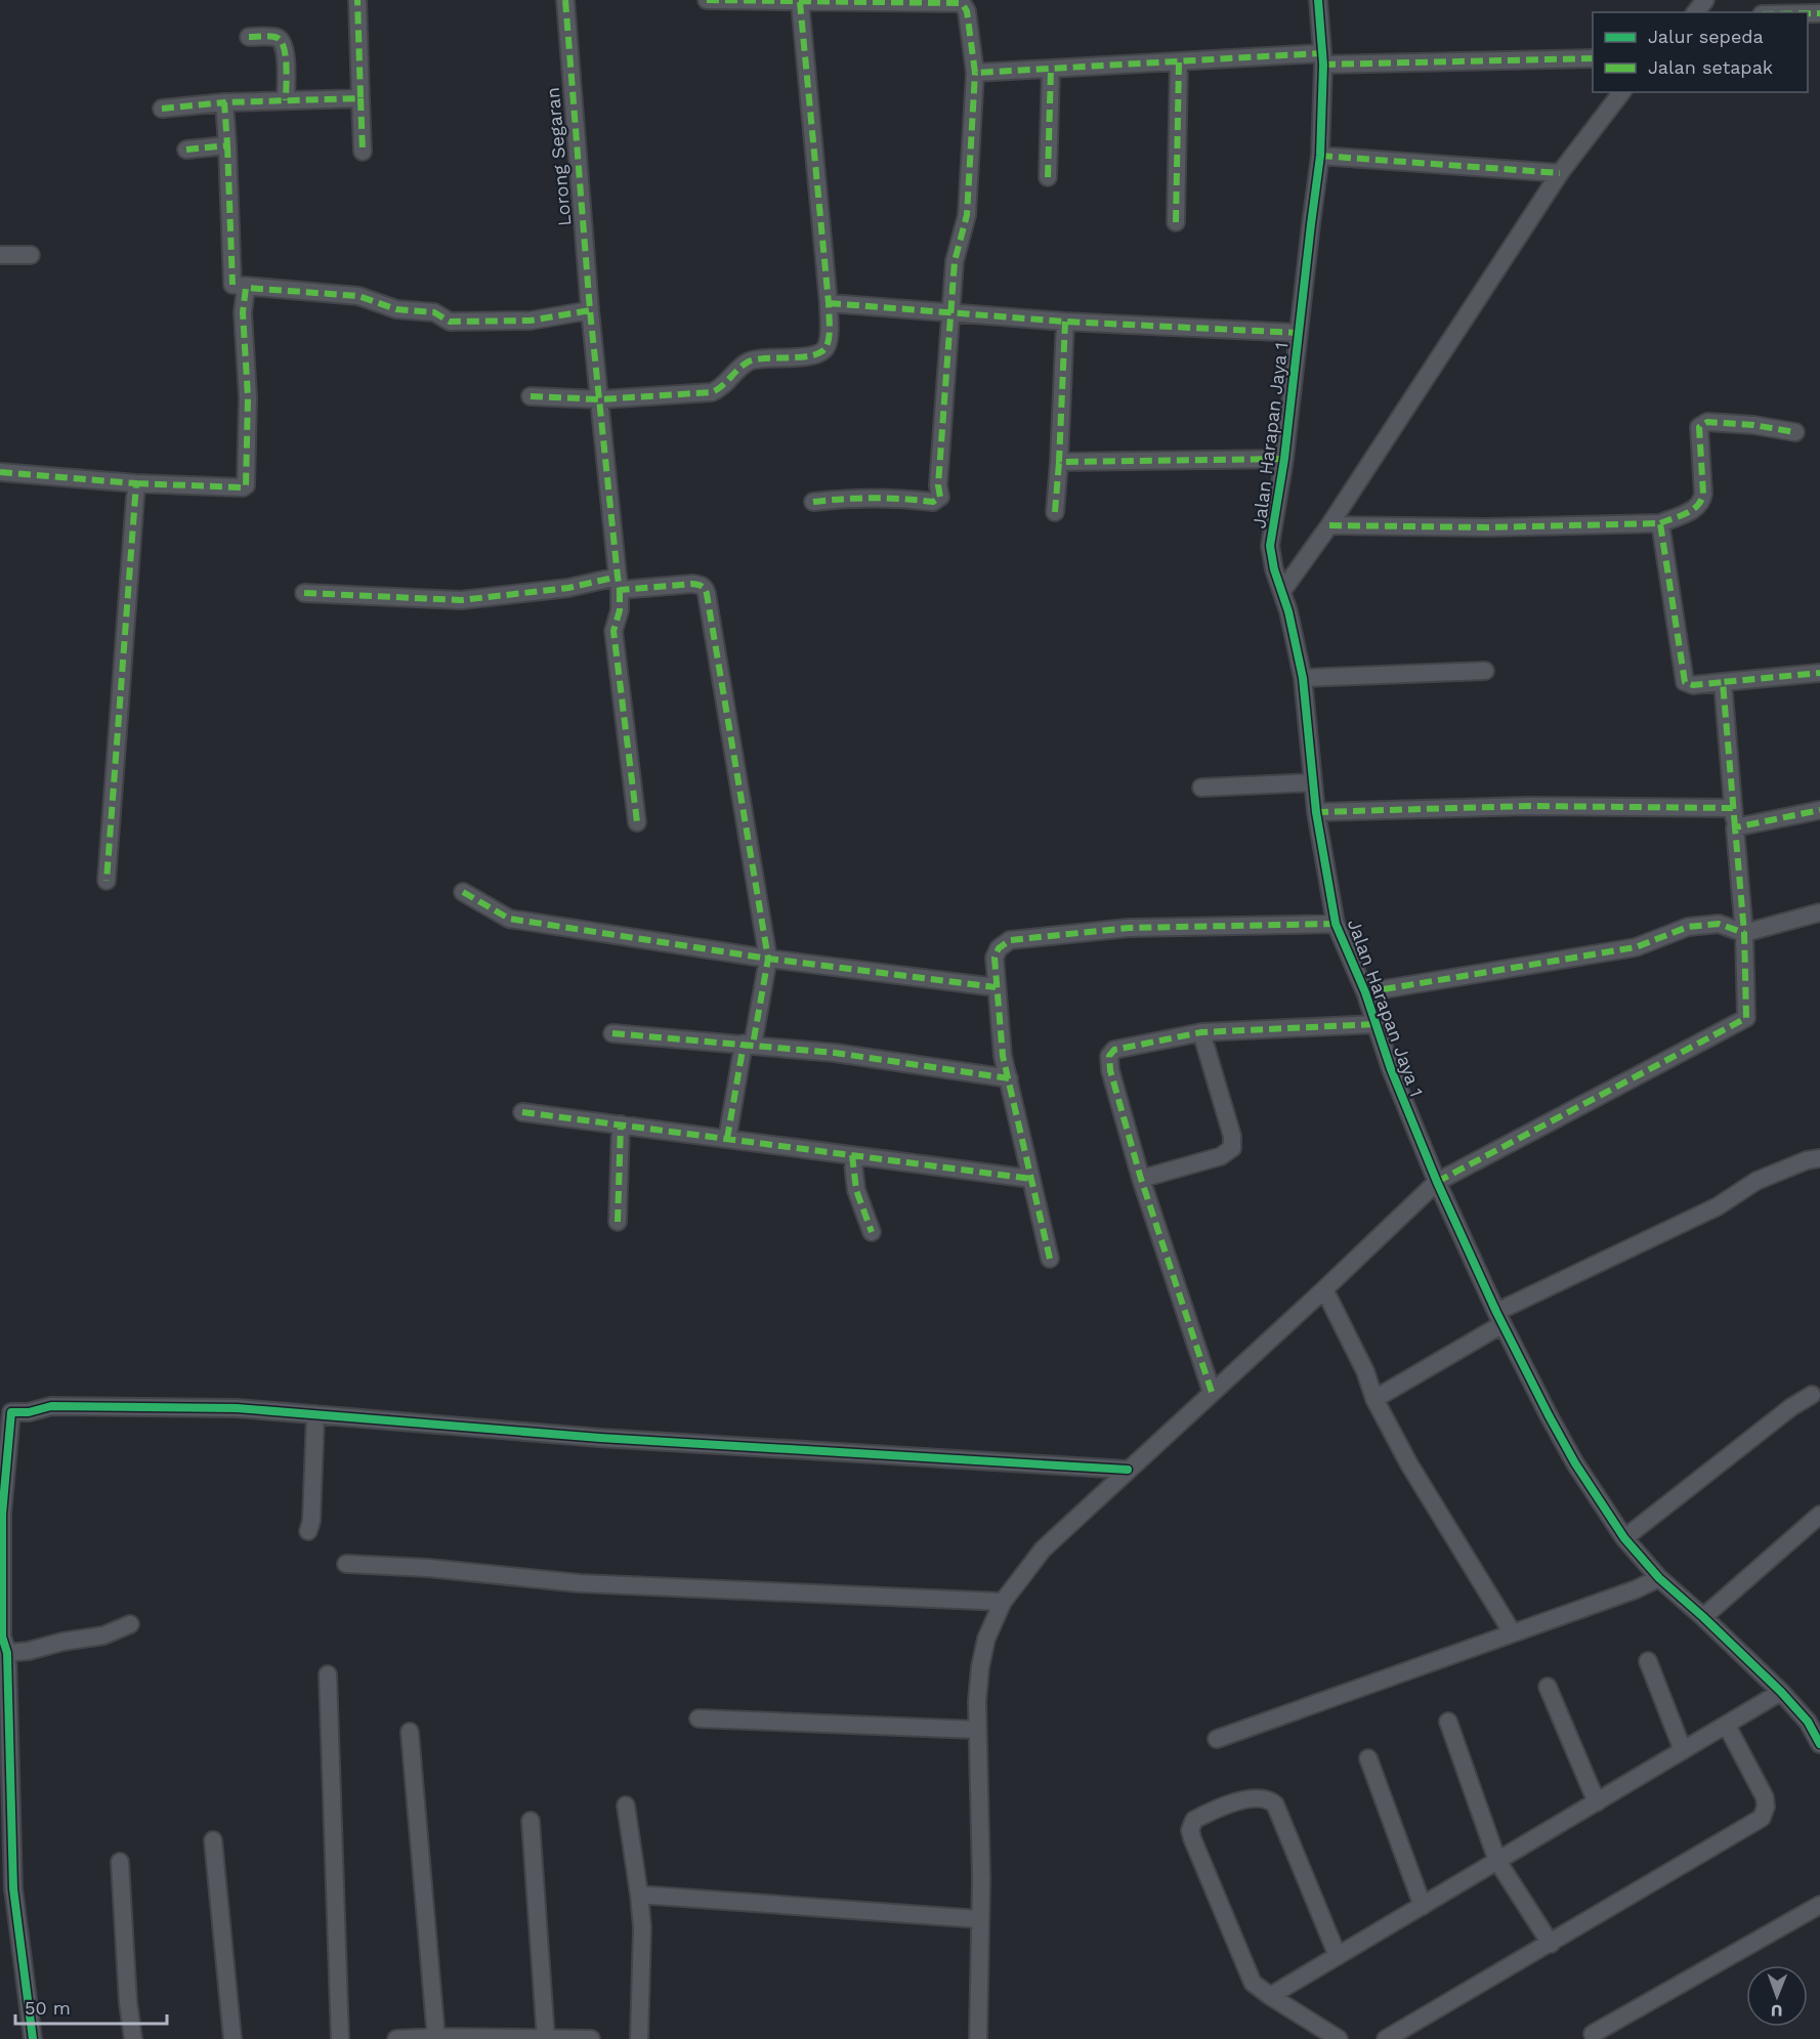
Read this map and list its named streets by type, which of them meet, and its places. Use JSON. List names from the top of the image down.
{
  "streets": {
    "street": ["Lorong Segaran", "Jalan Harapan Jaya 1"]
  },
  "legend": ["Jalur sepeda", "Jalan setapak"],
  "scale_bar": "50 m",
  "north": "bottom"
}
